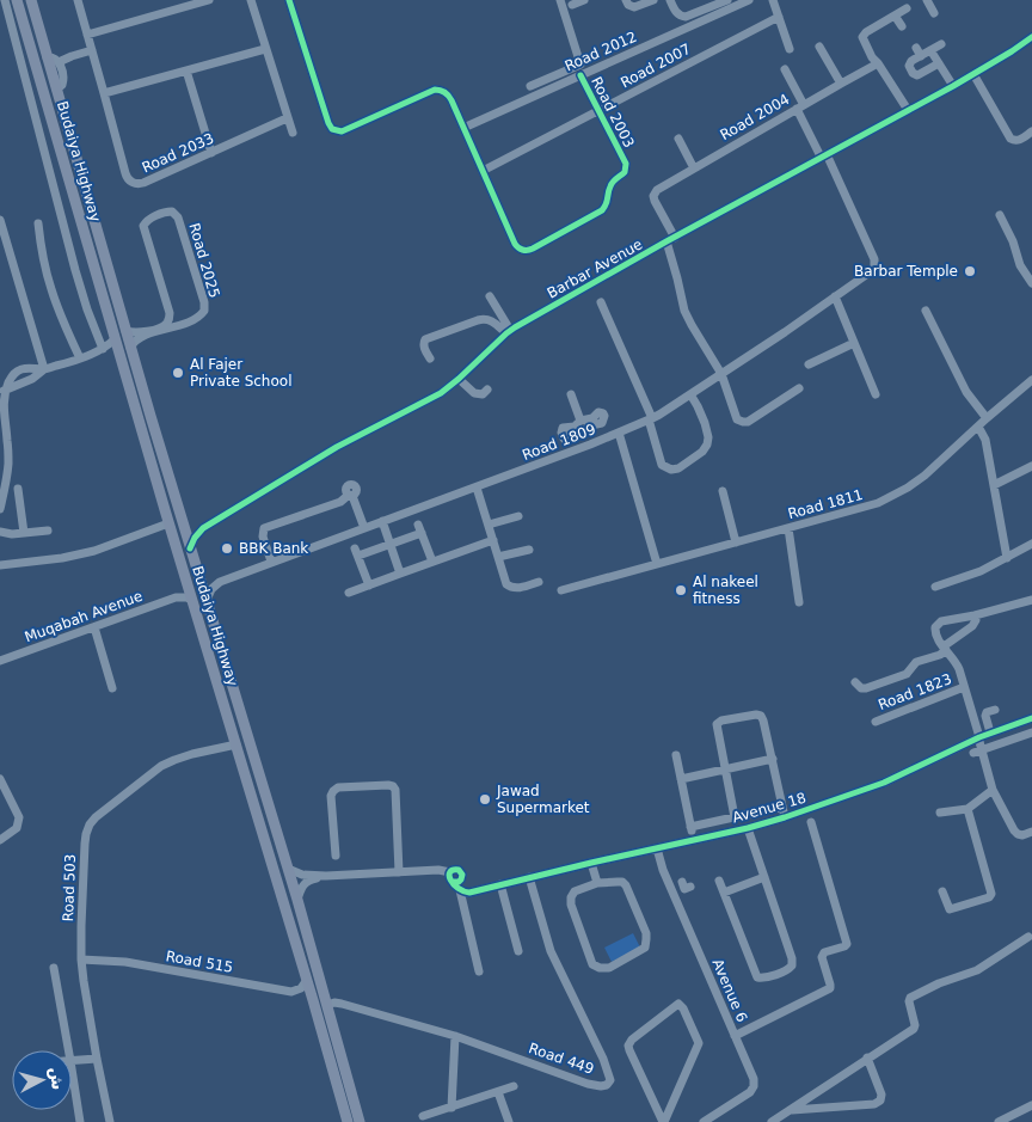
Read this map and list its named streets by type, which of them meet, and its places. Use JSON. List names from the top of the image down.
{
  "streets": {
    "main road": ["Budaiya Highway"],
    "street": [
      "Road 2012",
      "Road 2007",
      "Road 2003",
      "Road 2004",
      "Road 2033",
      "Road 2025",
      "Barbar Avenue",
      "Road 1809",
      "Road 1811",
      "Muqabah Avenue",
      "Road 1823",
      "Avenue 18",
      "Road 503",
      "Road 515",
      "Avenue 6",
      "Road 449"
    ]
  },
  "crossings": [
    ["Road 2012", "Road 2003"],
    ["Road 2007", "Road 2003"],
    ["Road 2004", "Barbar Avenue"],
    ["Road 2004", "Road 1809"],
    ["Budaiya Highway", "Road 2025"],
    ["Budaiya Highway", "Barbar Avenue"],
    ["Budaiya Highway", "Muqabah Avenue"],
    ["Budaiya Highway", "Road 503"],
    ["Budaiya Highway", "Road 515"],
    ["Budaiya Highway", "Road 449"],
    ["Barbar Avenue", "Road 1809"],
    ["Avenue 18", "Avenue 6"],
    ["Avenue 18", "Road 449"],
    ["Road 503", "Road 515"]
  ],
  "places": [
    "Barbar Temple",
    "Al Fajer Private School",
    "BBK Bank",
    "Al nakeel fitness",
    "Jawad Supermarket"
  ],
  "north": "right"
}
